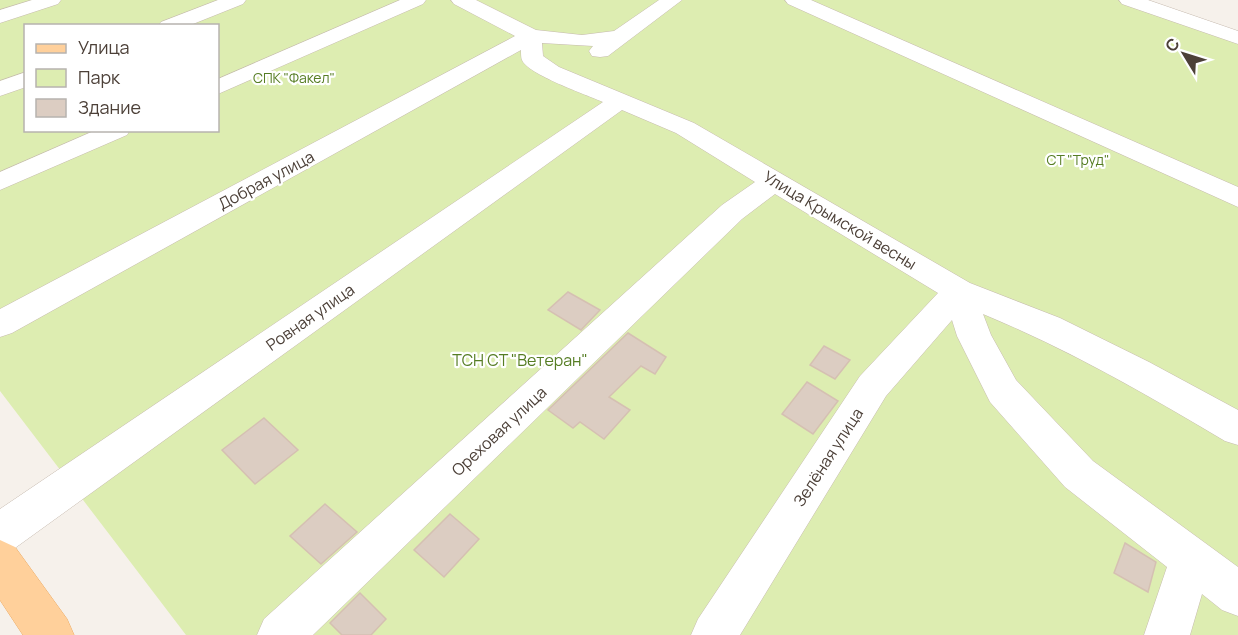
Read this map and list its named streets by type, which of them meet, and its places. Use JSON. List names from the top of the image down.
{
  "streets": {
    "street": [
      "Добрая улица",
      "Улица Крымской весны",
      "Ровная улица",
      "Ореховая улица",
      "Зелёная улица"
    ]
  },
  "crossings": [
    ["Добрая улица", "Улица Крымской весны"],
    ["Улица Крымской весны", "Ровная улица"],
    ["Улица Крымской весны", "Ореховая улица"],
    ["Улица Крымской весны", "Зелёная улица"]
  ],
  "parks": ["СПК \"Факел\"", "СТ \"Труд\"", "ТСН СТ \"Ветеран\""],
  "legend": ["Улица", "Парк", "Здание"],
  "north": "top left"
}
